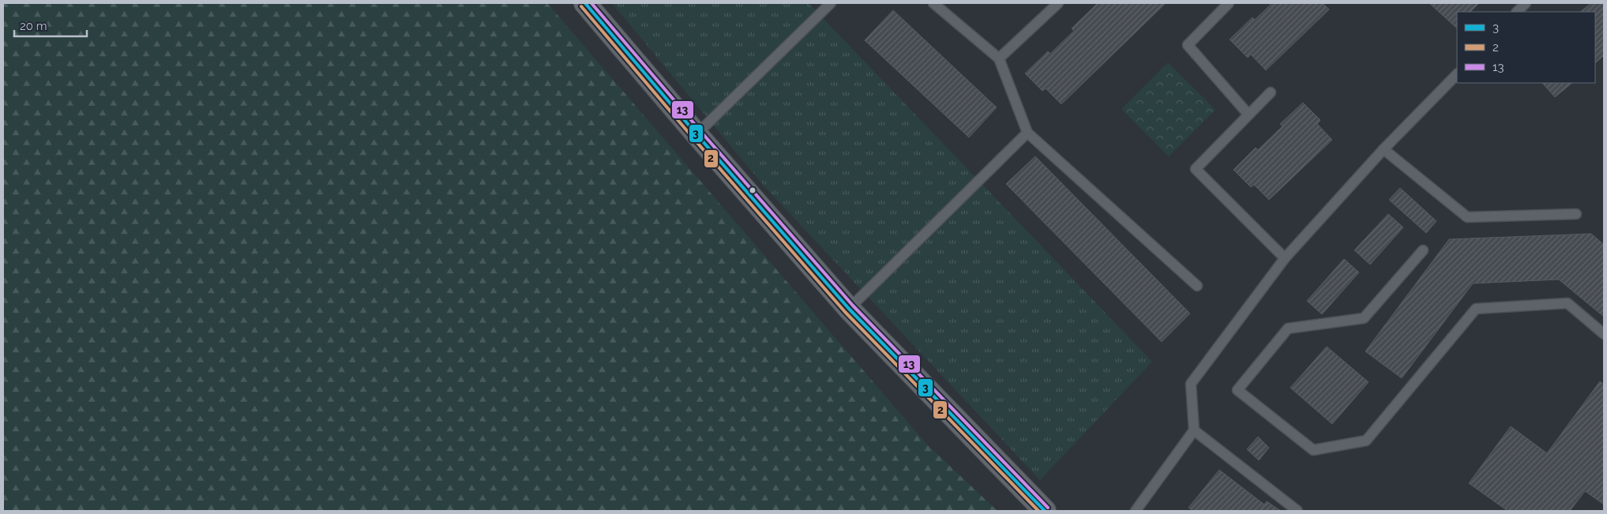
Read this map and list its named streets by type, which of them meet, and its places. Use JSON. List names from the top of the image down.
{
  "lines": ["transit line 3", "transit line 13", "transit line 2"],
  "legend": ["3", "2", "13"],
  "scale_bar": "20 m"
}
